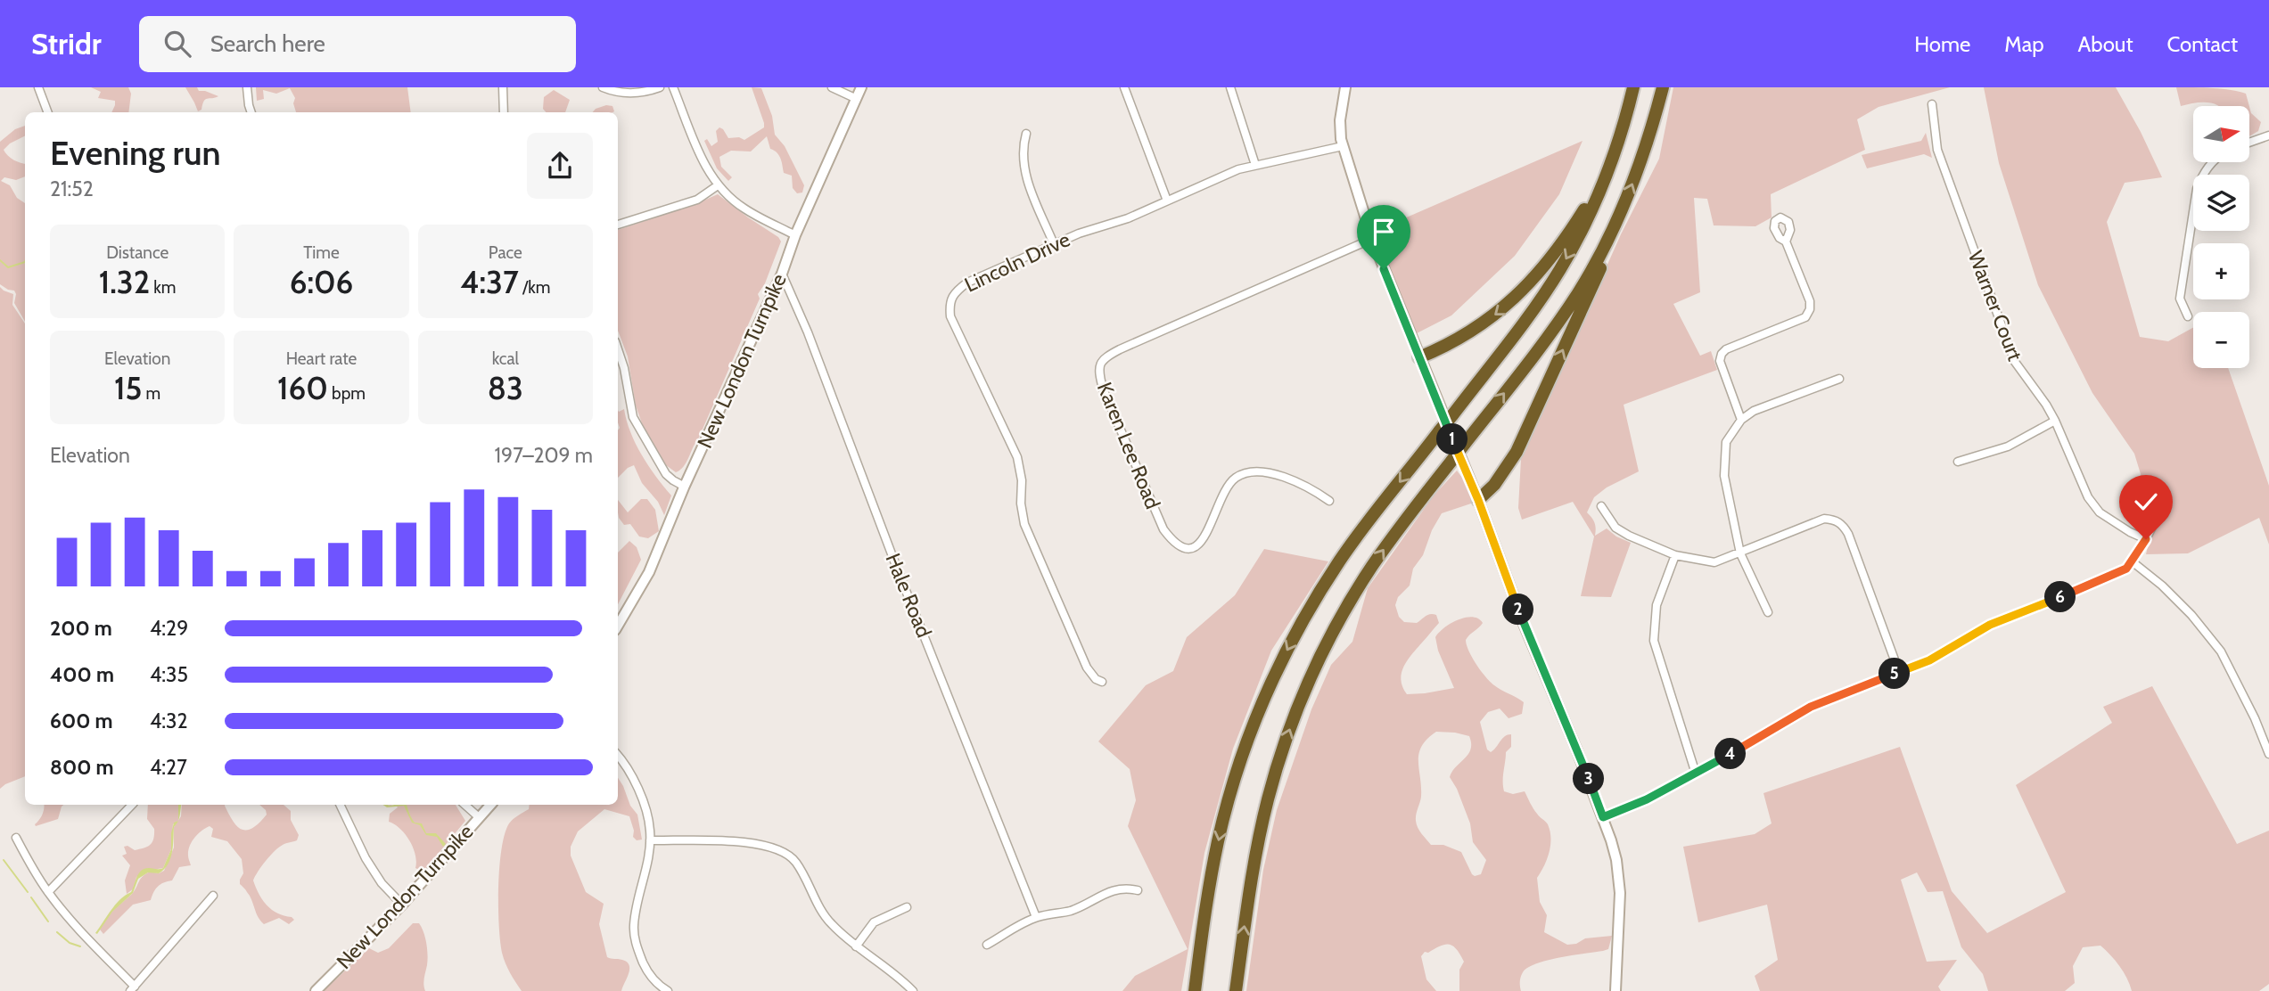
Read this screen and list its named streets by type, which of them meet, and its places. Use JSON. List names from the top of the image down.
{
  "streets": {
    "street": [
      "Lincoln Drive",
      "Warner Court",
      "New London Turnpike",
      "Karen Lee Road",
      "Hale Road"
    ]
  },
  "crossings": [
    ["New London Turnpike", "Hale Road"]
  ],
  "north": "right",
  "page": {
    "header": "Stridr",
    "search": "Search here",
    "nav": [
      "Home",
      "Map",
      "About",
      "Contact"
    ],
    "map_buttons": ["+", "−"],
    "heading": ["Evening run", "21:52"],
    "stats": [
      ["Distance", "1.32 km"],
      ["Time", "6:06"],
      ["Pace", "4:37 /km"],
      ["Elevation", "15 m"],
      ["Heart rate", "160 bpm"],
      ["kcal", "83"]
    ],
    "pins": [
      "1",
      "6",
      "2",
      "5",
      "4",
      "3"
    ],
    "chart": ["Elevation", "197–209 m"],
    "list": [
      {
        "name": "200 m",
        "note": "4:29"
      },
      {
        "name": "400 m",
        "note": "4:35"
      },
      {
        "name": "600 m",
        "note": "4:32"
      },
      {
        "name": "800 m",
        "note": "4:27"
      }
    ]
  }
}
